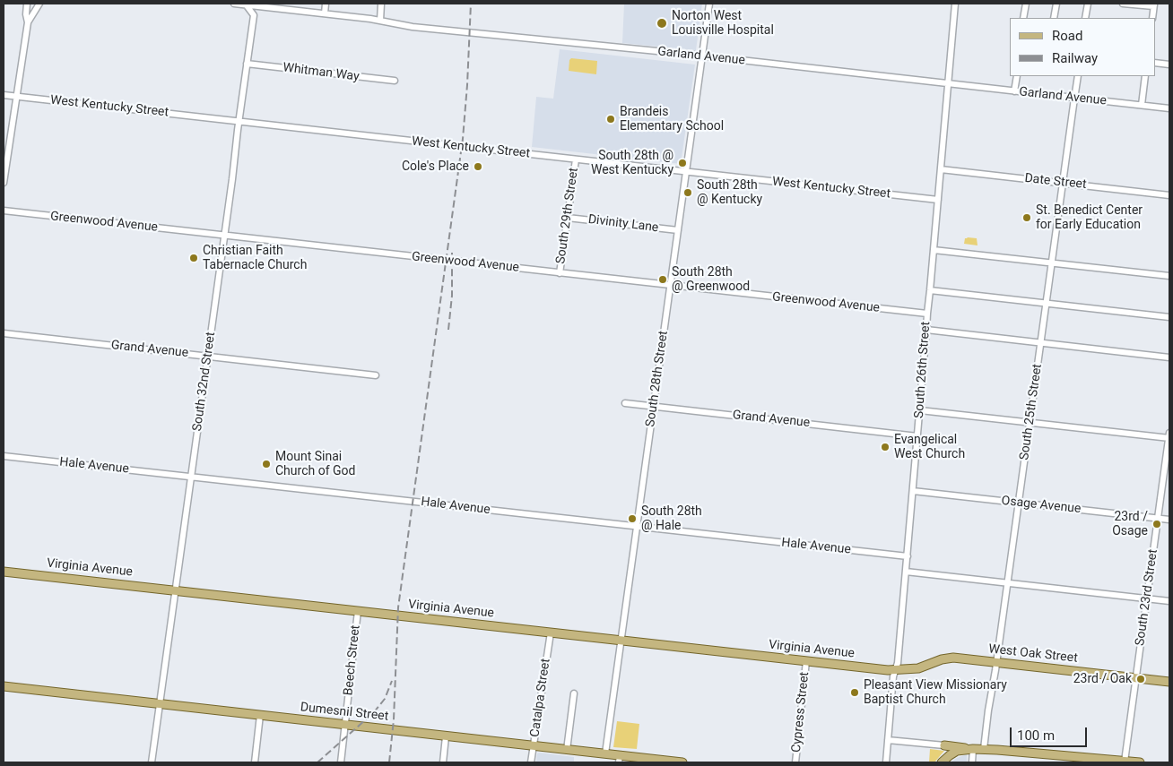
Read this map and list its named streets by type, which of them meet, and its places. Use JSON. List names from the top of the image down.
{
  "streets": {
    "main road": ["Virginia Avenue", "West Oak Street", "Dumesnil Street"],
    "street": [
      "Garland Avenue",
      "Whitman Way",
      "West Kentucky Street",
      "Date Street",
      "South 29th Street",
      "Greenwood Avenue",
      "Divinity Lane",
      "Grand Avenue",
      "South 26th Street",
      "South 28th Street",
      "South 32nd Street",
      "South 25th Street",
      "Hale Avenue",
      "Osage Avenue",
      "South 23rd Street",
      "Beech Street",
      "Catalpa Street",
      "Cypress Street"
    ]
  },
  "crossings": [
    ["Garland Avenue", "South 26th Street"],
    ["Garland Avenue", "South 28th Street"],
    ["Garland Avenue", "South 32nd Street"],
    ["Garland Avenue", "South 25th Street"],
    ["Whitman Way", "South 32nd Street"],
    ["West Kentucky Street", "South 29th Street"],
    ["West Kentucky Street", "South 26th Street"],
    ["West Kentucky Street", "South 28th Street"],
    ["West Kentucky Street", "South 32nd Street"],
    ["Date Street", "South 26th Street"],
    ["Date Street", "South 25th Street"],
    ["South 29th Street", "Greenwood Avenue"],
    ["South 29th Street", "Divinity Lane"],
    ["Greenwood Avenue", "South 26th Street"],
    ["Greenwood Avenue", "South 28th Street"],
    ["Greenwood Avenue", "South 32nd Street"],
    ["Divinity Lane", "South 28th Street"],
    ["Grand Avenue", "South 26th Street"],
    ["Grand Avenue", "South 28th Street"],
    ["Grand Avenue", "South 32nd Street"],
    ["South 26th Street", "Hale Avenue"],
    ["South 26th Street", "Osage Avenue"],
    ["South 26th Street", "Virginia Avenue"],
    ["South 26th Street", "West Oak Street"],
    ["South 28th Street", "Hale Avenue"],
    ["South 28th Street", "Virginia Avenue"],
    ["South 28th Street", "Dumesnil Street"],
    ["South 32nd Street", "Hale Avenue"],
    ["South 32nd Street", "Virginia Avenue"],
    ["South 32nd Street", "Dumesnil Street"],
    ["South 25th Street", "Osage Avenue"],
    ["South 25th Street", "West Oak Street"],
    ["Osage Avenue", "South 23rd Street"],
    ["Virginia Avenue", "West Oak Street"],
    ["Virginia Avenue", "Beech Street"],
    ["Virginia Avenue", "Catalpa Street"],
    ["Virginia Avenue", "Cypress Street"],
    ["South 23rd Street", "West Oak Street"],
    ["Beech Street", "Dumesnil Street"],
    ["Catalpa Street", "Dumesnil Street"]
  ],
  "places": [
    "Norton West Louisville Hospital",
    "Brandeis Elementary School",
    "South 28th @ West Kentucky",
    "Cole's Place",
    "South 28th @ Kentucky",
    "St. Benedict Center for Early Education",
    "Christian Faith Tabernacle Church",
    "South 28th @ Greenwood",
    "Evangelical West Church",
    "Mount Sinai Church of God",
    "South 28th @ Hale",
    "23rd / Osage",
    "23rd / Oak",
    "Pleasant View Missionary Baptist Church"
  ],
  "legend": ["Road", "Railway"],
  "scale_bar": "100 m"
}
